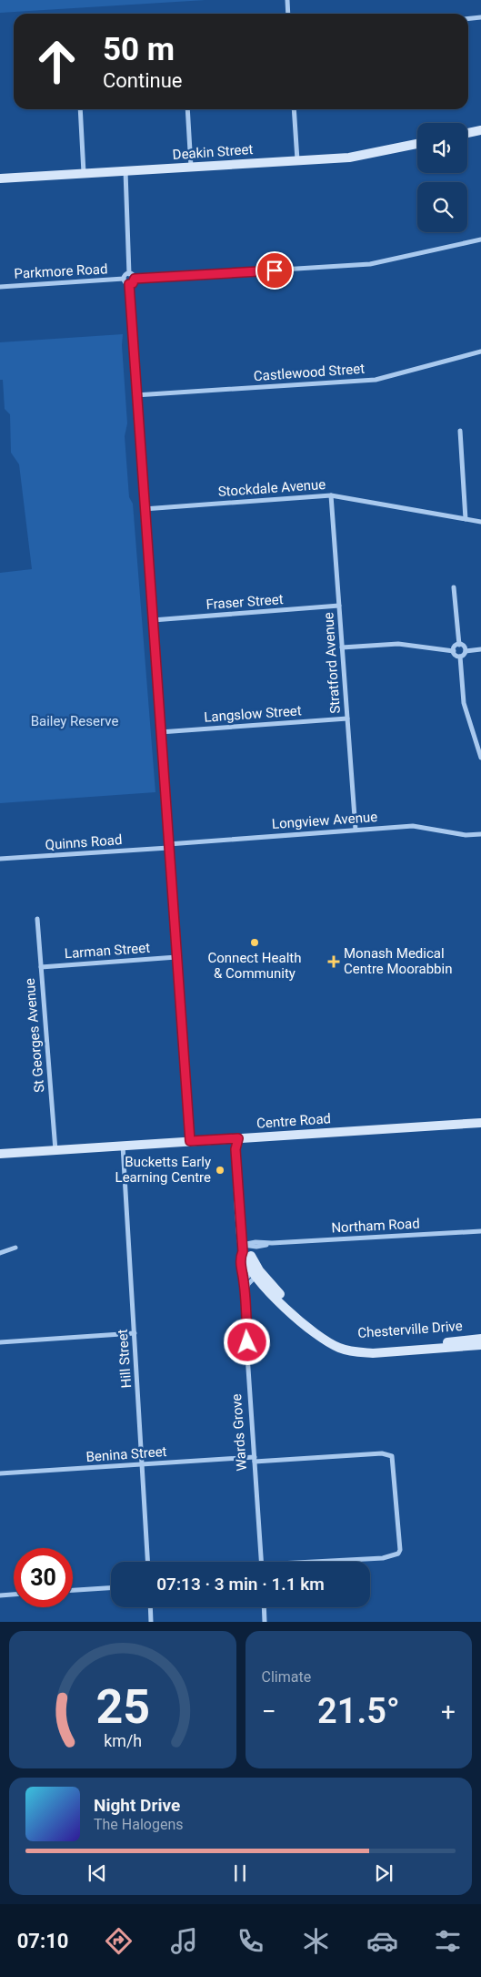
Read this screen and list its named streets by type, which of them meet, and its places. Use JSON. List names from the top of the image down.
{
  "streets": {
    "street": [
      "Deakin Street",
      "Parkmore Road",
      "Castlewood Street",
      "Stockdale Avenue",
      "Fraser Street",
      "Stratford Avenue",
      "Langslow Street",
      "Longview Avenue",
      "Quinns Road",
      "Larman Street",
      "St Georges Avenue",
      "Centre Road",
      "Northam Road",
      "Chesterville Drive",
      "Hill Street",
      "Wards Grove",
      "Benina Street"
    ]
  },
  "crossings": [
    ["Stockdale Avenue", "Stratford Avenue"],
    ["Fraser Street", "Stratford Avenue"],
    ["Stratford Avenue", "Langslow Street"],
    ["Stratford Avenue", "Longview Avenue"],
    ["Longview Avenue", "Quinns Road"],
    ["Larman Street", "St Georges Avenue"],
    ["St Georges Avenue", "Centre Road"],
    ["Centre Road", "Hill Street"],
    ["Northam Road", "Chesterville Drive"],
    ["Northam Road", "Wards Grove"],
    ["Chesterville Drive", "Wards Grove"],
    ["Hill Street", "Benina Street"],
    ["Wards Grove", "Benina Street"]
  ],
  "parks": ["Bailey Reserve"],
  "places": {
    "other": ["Connect Health & Community", "Bucketts Early Learning Centre"],
    "health": ["Monash Medical Centre Moorabbin"]
  },
  "page": {
    "turn": ["50 m", "Continue"],
    "limit": "30",
    "trip": "07:13 · 3 min · 1.1 km",
    "tile": "Climate",
    "heat": ["−", "21.5°", "+"],
    "song": ["Night Drive", "The Halogens"],
    "tabs": "07:10",
    "gauge": ["25", "km/h"]
  }
}
